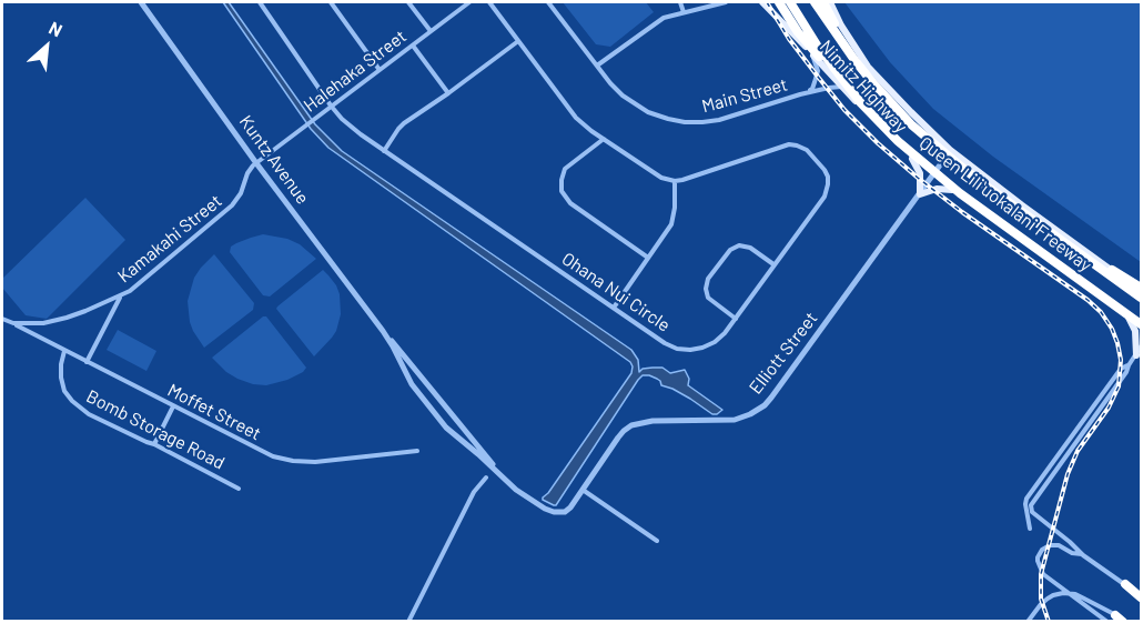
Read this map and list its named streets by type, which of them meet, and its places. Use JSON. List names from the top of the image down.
{
  "streets": {
    "highway": ["Queen Liliʻuokalani Freeway"],
    "main road": ["Nimitz Highway"],
    "street": [
      "Halehaka Street",
      "Main Street",
      "Kuntz Avenue",
      "Kamakahi Street",
      "Ohana Nui Circle",
      "Elliott Street",
      "Moffet Street",
      "Bomb Storage Road"
    ]
  },
  "crossings": [
    ["Halehaka Street", "Kuntz Avenue"],
    ["Halehaka Street", "Kamakahi Street"],
    ["Halehaka Street", "Ohana Nui Circle"],
    ["Nimitz Highway", "Main Street"],
    ["Nimitz Highway", "Queen Liliʻuokalani Freeway"],
    ["Nimitz Highway", "Elliott Street"],
    ["Kuntz Avenue", "Kamakahi Street"],
    ["Kuntz Avenue", "Elliott Street"],
    ["Kamakahi Street", "Moffet Street"],
    ["Moffet Street", "Bomb Storage Road"]
  ],
  "north": "top right"
}
